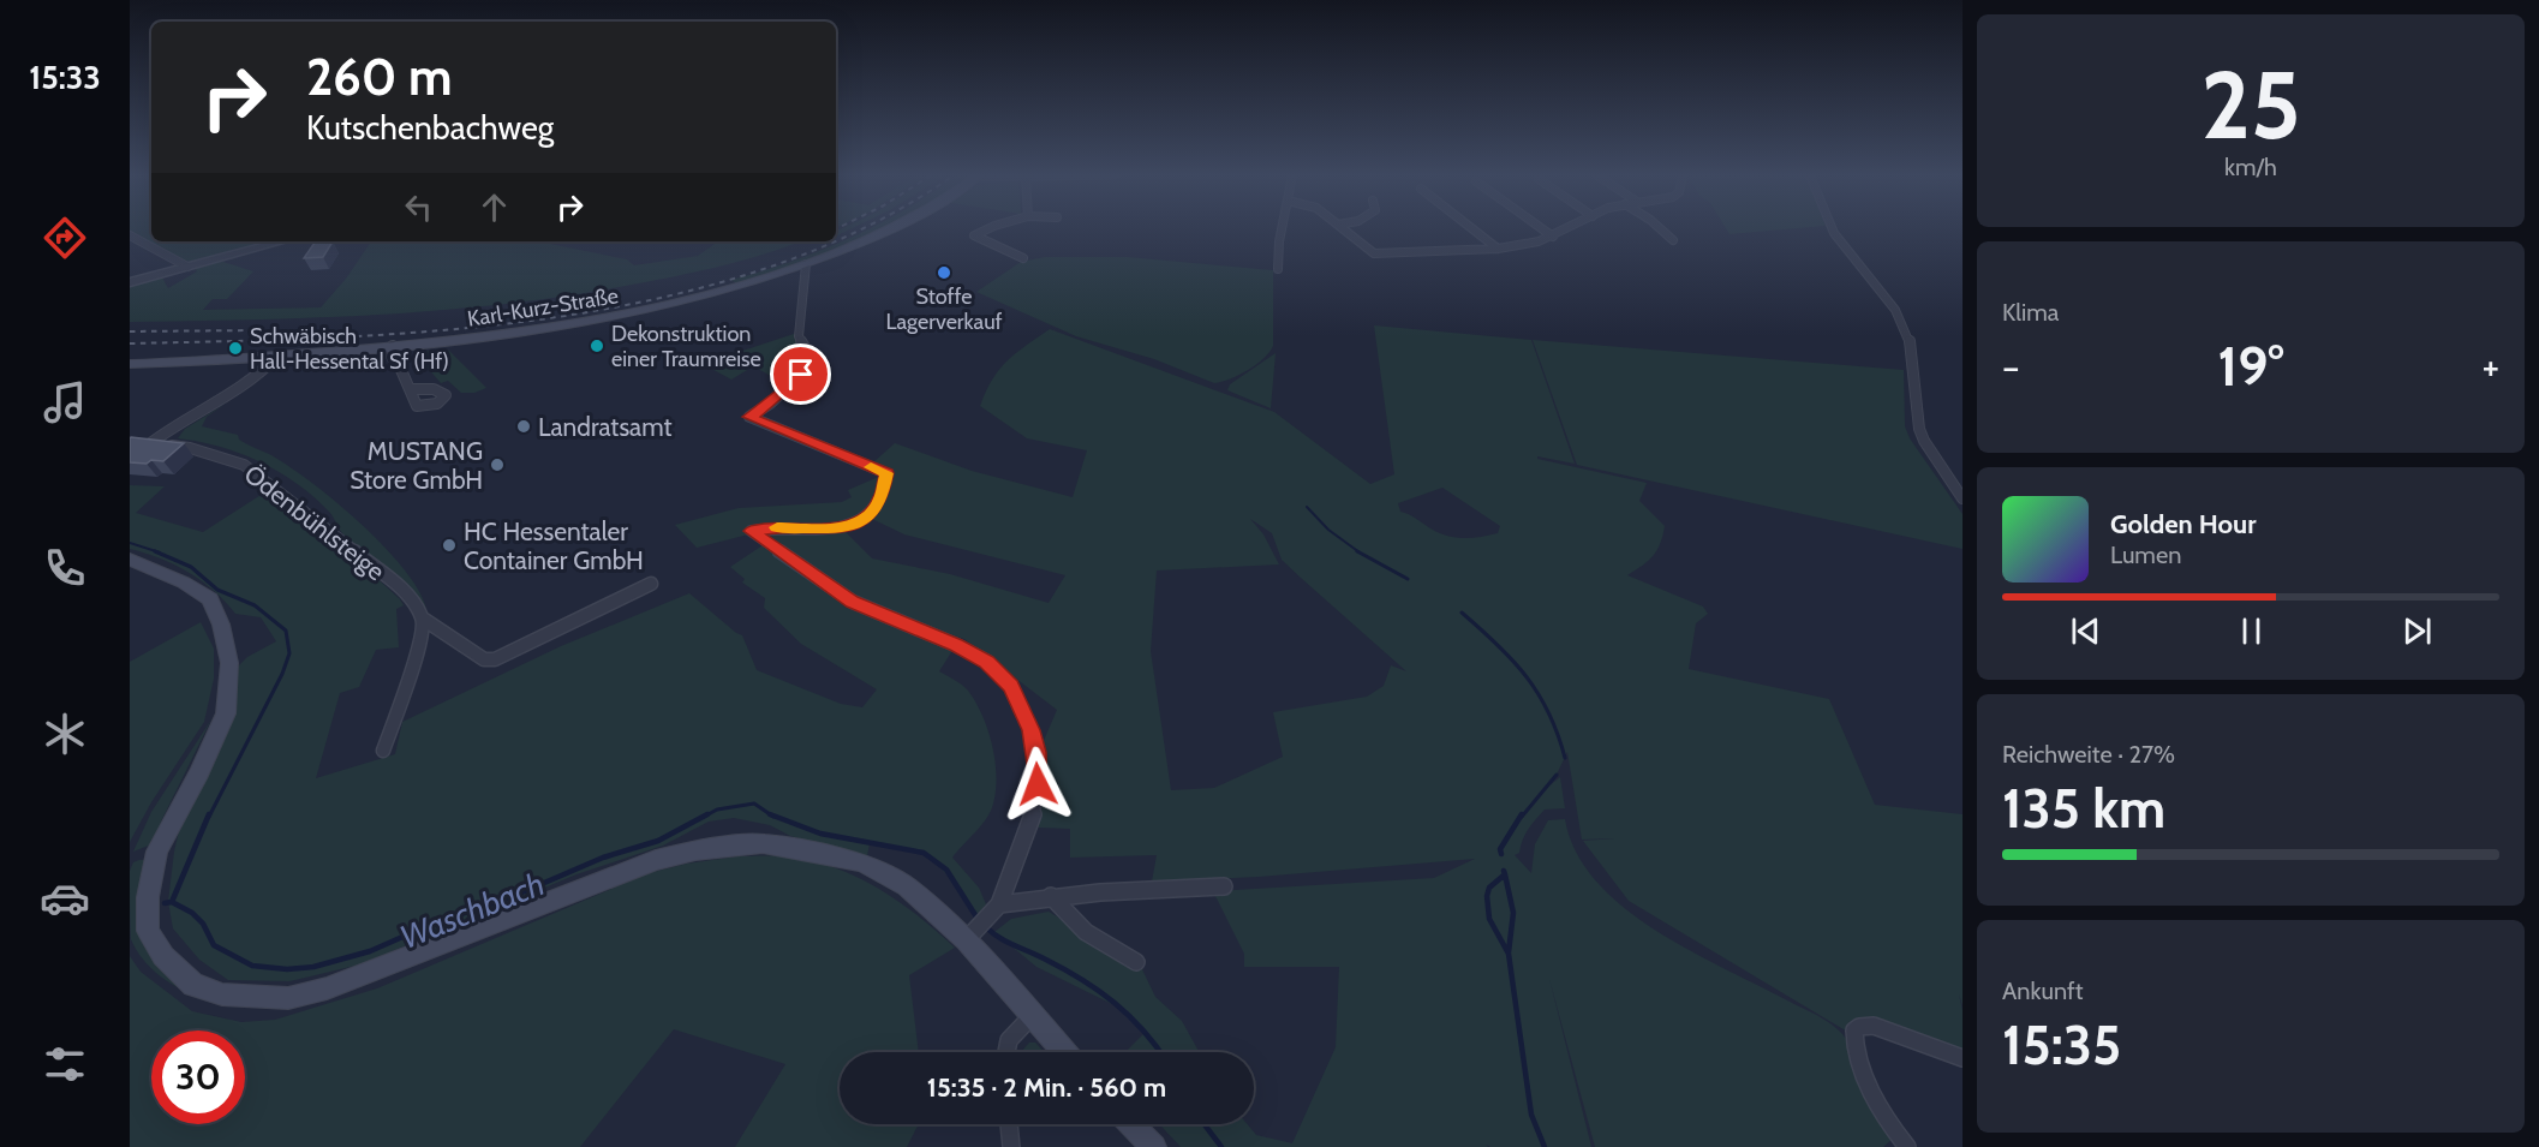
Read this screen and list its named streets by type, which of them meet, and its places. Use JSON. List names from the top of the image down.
{
  "streets": {
    "main road": ["Karl-Kurz-Straße"],
    "street": ["Ödenbühlsteige"]
  },
  "water": ["Waschbach"],
  "places": [
    "Stoffe Lagerverkauf",
    "Dekonstruktion einer Traumreise",
    "Schwäbisch Hall-Hessental Sf (Hf)",
    "Landratsamt",
    "MUSTANG Store GmbH",
    "HC Hessentaler Container GmbH"
  ],
  "page": {
    "tabs": "15:33",
    "tile": [
      ["25", "km/h"],
      "Klima",
      ["Reichweite · 27%", "135 km"],
      ["Ankunft", "15:35"]
    ],
    "turn": ["260 m", "Kutschenbachweg"],
    "heat": ["−", "19°", "+"],
    "song": ["Golden Hour", "Lumen"],
    "limit": "30",
    "trip": "15:35 · 2 Min. · 560 m"
  }
}
